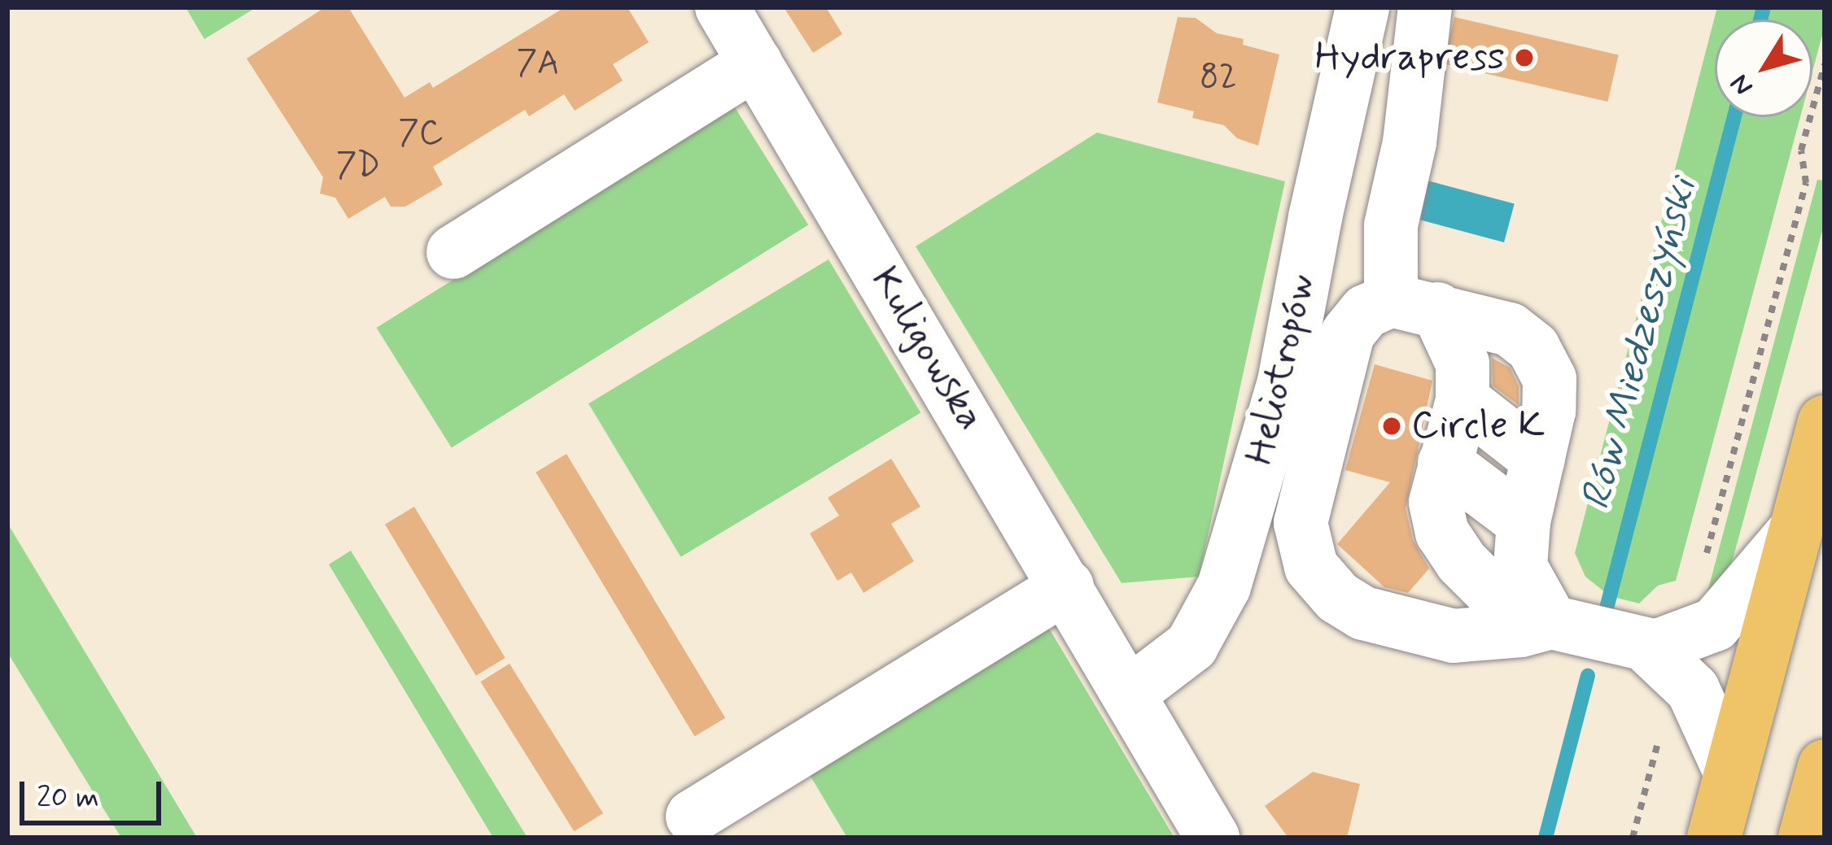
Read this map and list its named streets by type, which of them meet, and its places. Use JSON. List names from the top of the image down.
{
  "streets": {
    "street": ["Kuligowska", "Heliotropów"]
  },
  "crossings": [
    ["Kuligowska", "Heliotropów"]
  ],
  "water": ["Rów Miedzeszyński"],
  "places": ["Hydrapress", "Circle K"],
  "house_numbers": [
    "7A",
    "82",
    "7C",
    "7D"
  ],
  "scale_bar": "20 m",
  "north": "bottom left"
}
